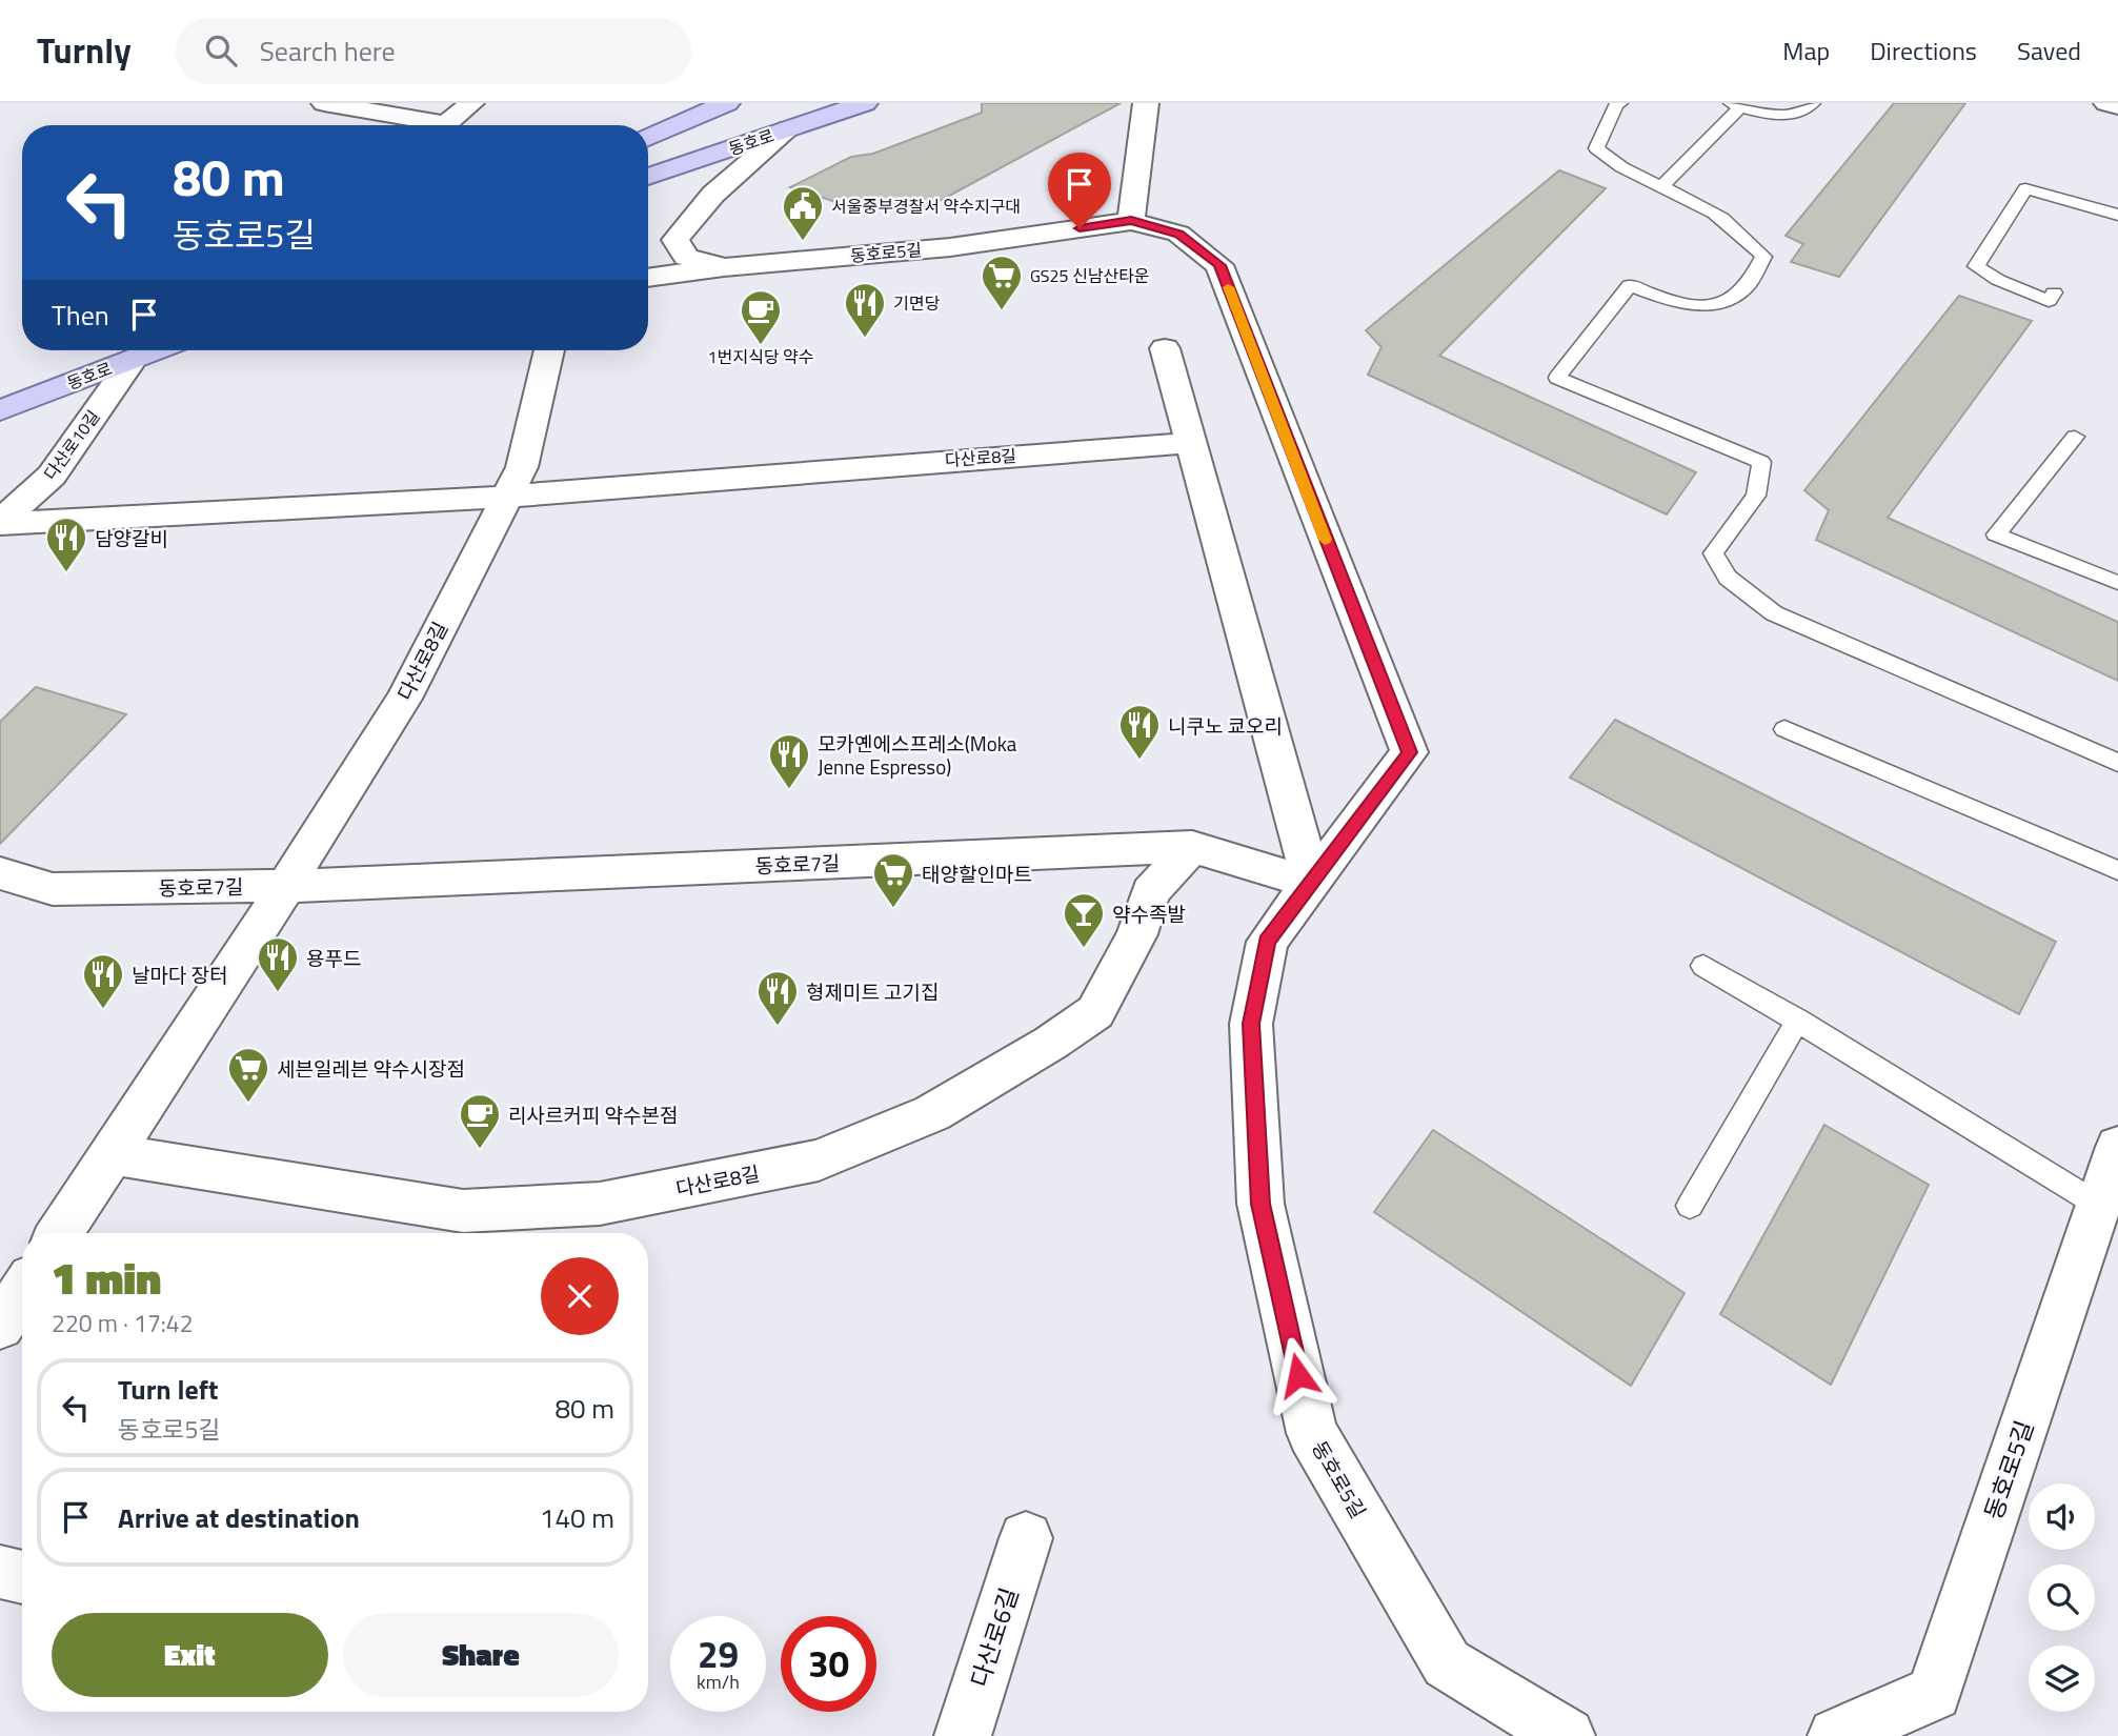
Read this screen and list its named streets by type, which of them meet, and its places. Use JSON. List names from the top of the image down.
{
  "streets": {
    "main road": ["동호로"],
    "street": [
      "동호로5길",
      "다산로10길",
      "다산로8길",
      "동호로7길",
      "다산로6길"
    ]
  },
  "crossings": [
    ["동호로", "다산로10길"],
    ["동호로5길", "동호로7길"],
    ["다산로10길", "다산로8길"],
    ["다산로8길", "동호로7길"]
  ],
  "places": {
    "public building": ["서울중부경찰서 약수지구대"],
    "supermarket": ["GS25 신남산타운", "태양할인마트", "세븐일레븐 약수시장점"],
    "restaurant": [
      "기면당",
      "담양갈비",
      "니쿠노 쿄오리",
      "모카옌에스프레소(Moka Jenne Espresso)",
      "용푸드",
      "날마다 장터",
      "형제미트 고기집"
    ],
    "cafe": ["1번지식당 약수", "리사르커피 약수본점"],
    "bar": ["약수족발"]
  },
  "page": {
    "header": "Turnly",
    "search": "Search here",
    "nav": ["Map", "Directions", "Saved"],
    "turn": ["80 m", "동호로5길"],
    "then": "Then",
    "heading": ["1 min", "220 m · 17:42"],
    "list": [
      {
        "name": "Turn left",
        "note": "동호로5길",
        "value": "80 m"
      },
      {
        "name": "Arrive at destination",
        "value": "140 m"
      }
    ],
    "buttons": ["Exit", "Share"],
    "speed": "29 km/h",
    "limit": "30"
  }
}
